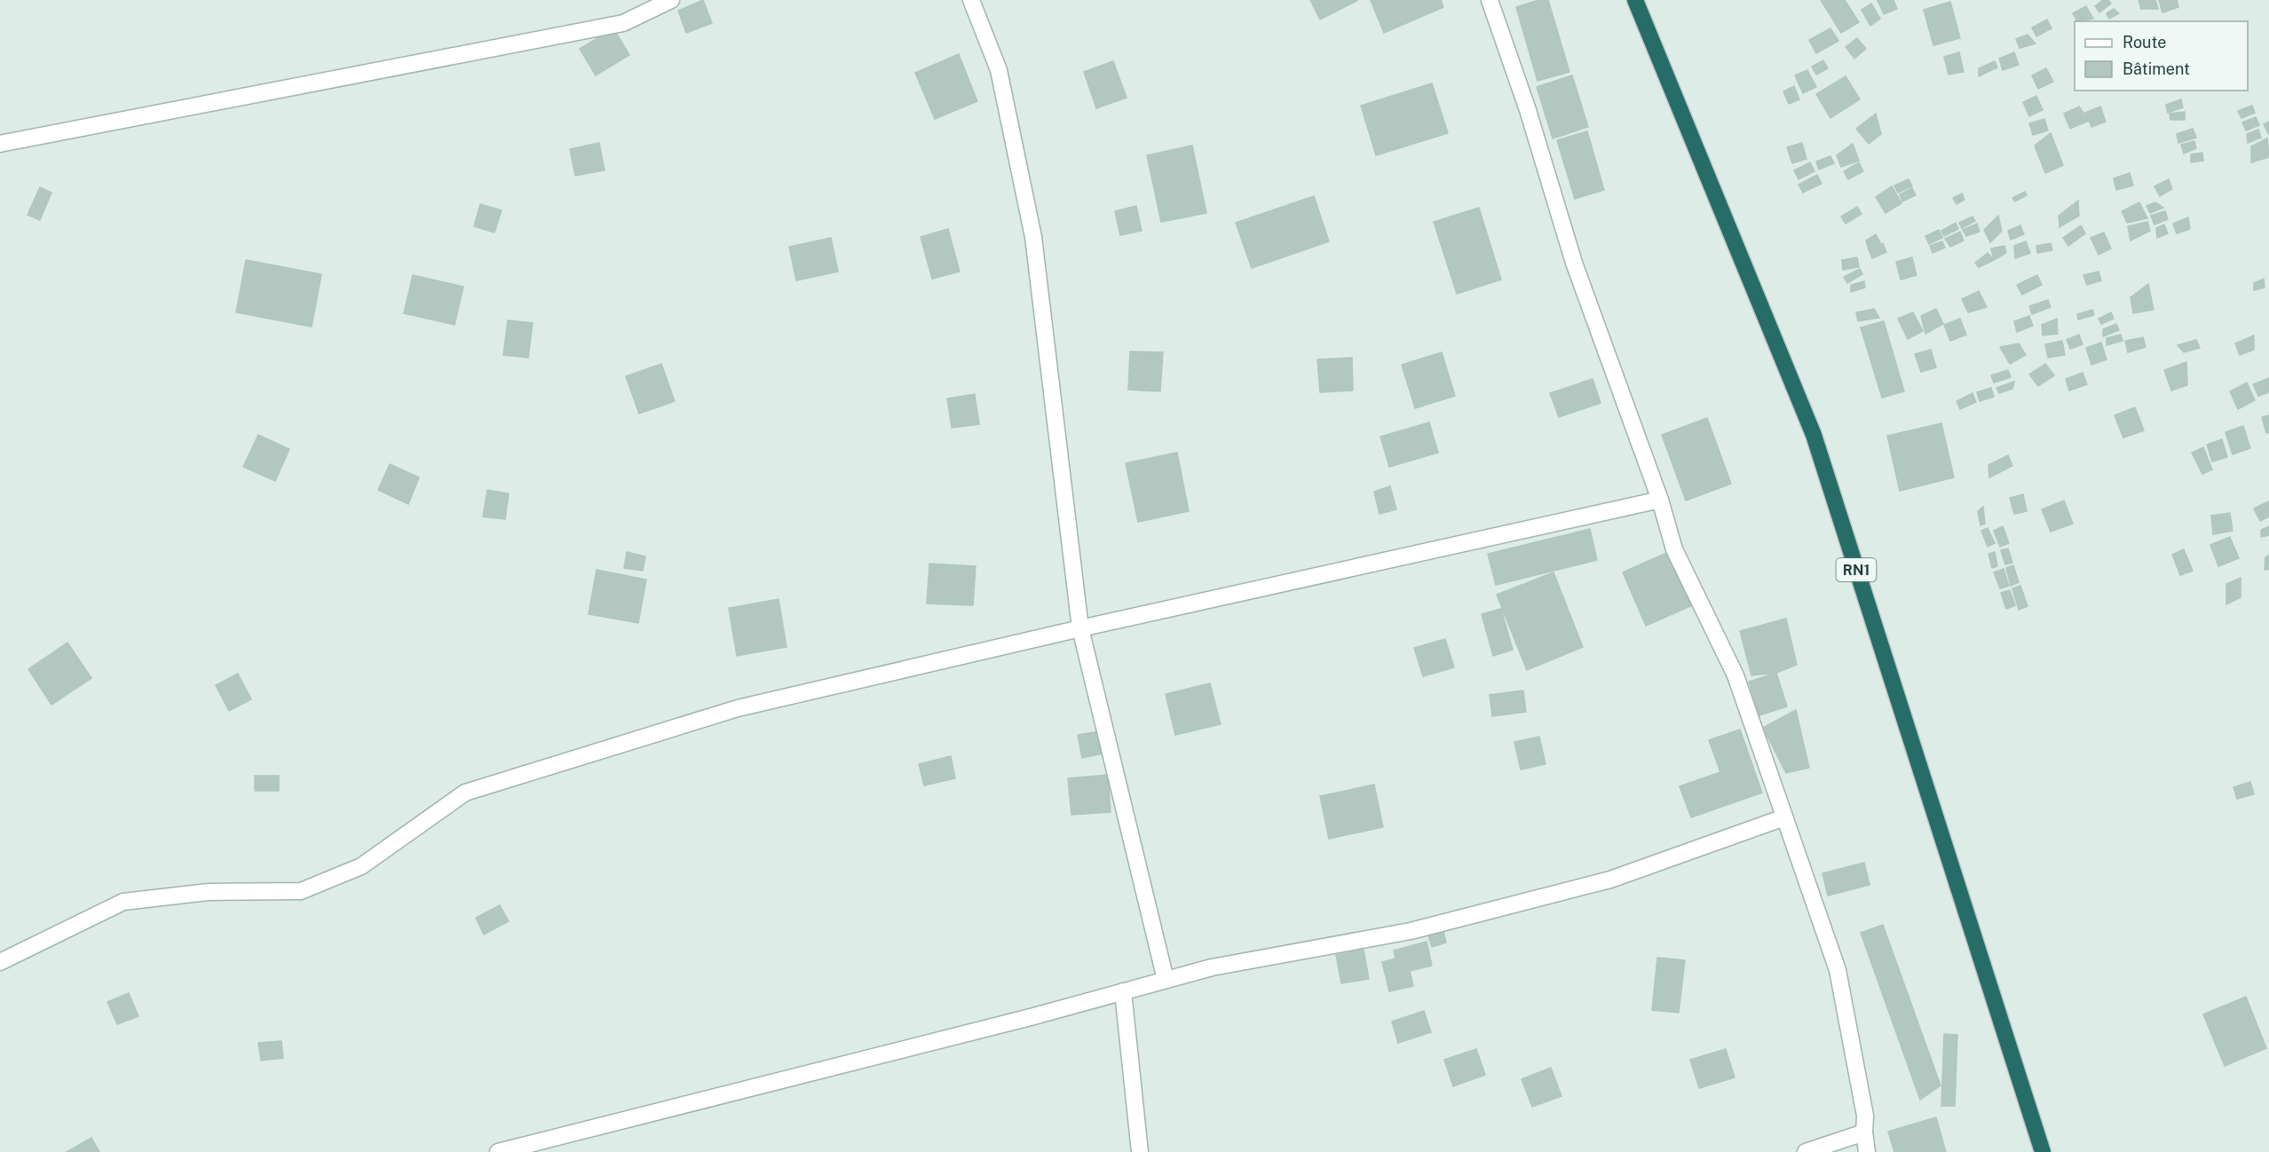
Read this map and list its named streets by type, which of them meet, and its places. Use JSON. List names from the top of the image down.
{
  "streets": {
    "highway": ["RN1"]
  },
  "legend": ["Route", "Bâtiment"]
}
